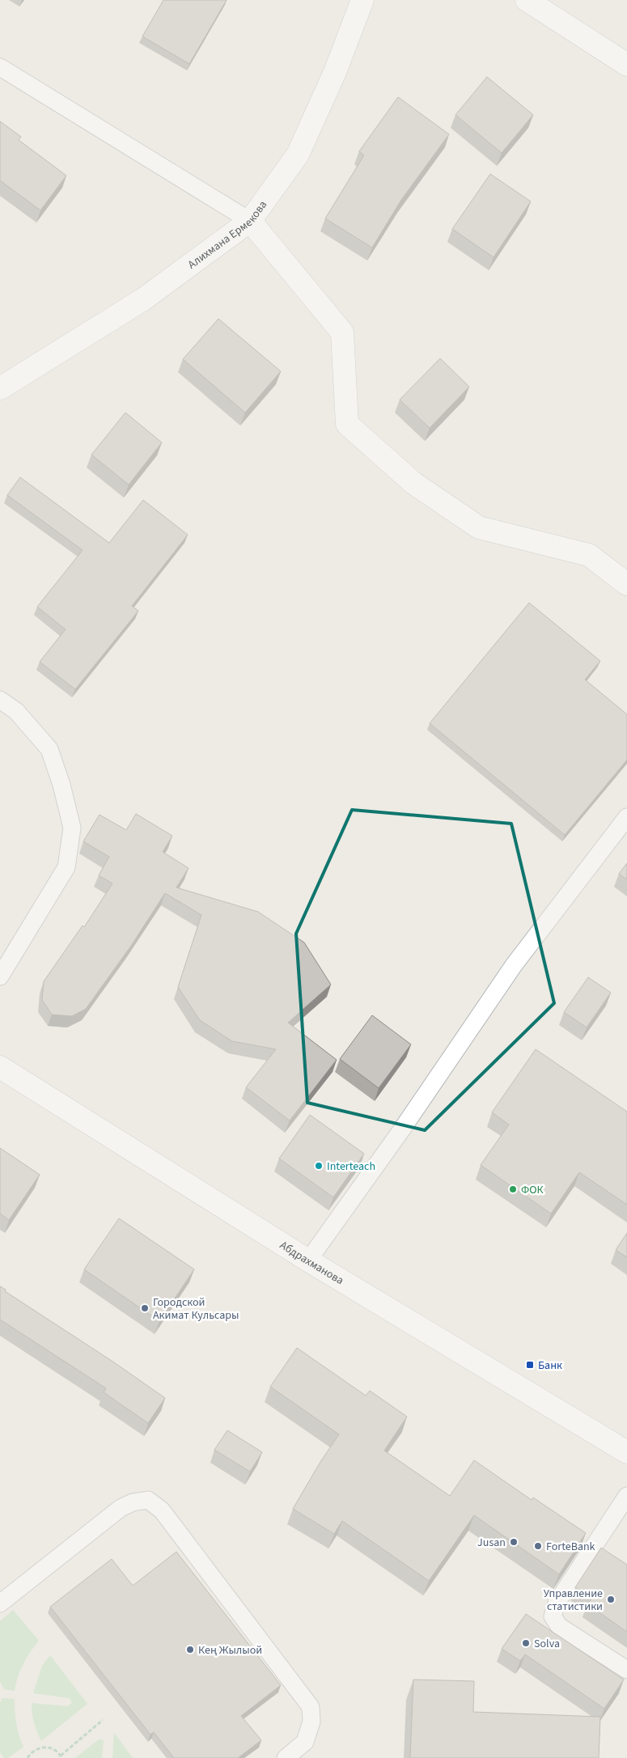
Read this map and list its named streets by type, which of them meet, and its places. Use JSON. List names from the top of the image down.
{
  "streets": {
    "street": ["Алихмана Ермекова", "Абдрахманова"]
  },
  "places": {
    "other": [
      "Interteach",
      "ФОК",
      "Городской Акимат Кульсары",
      "Jusan",
      "ForteBank",
      "Управление статистики",
      "Solva",
      "Кең Жылыой"
    ],
    "transit": ["Банк"]
  }
}
